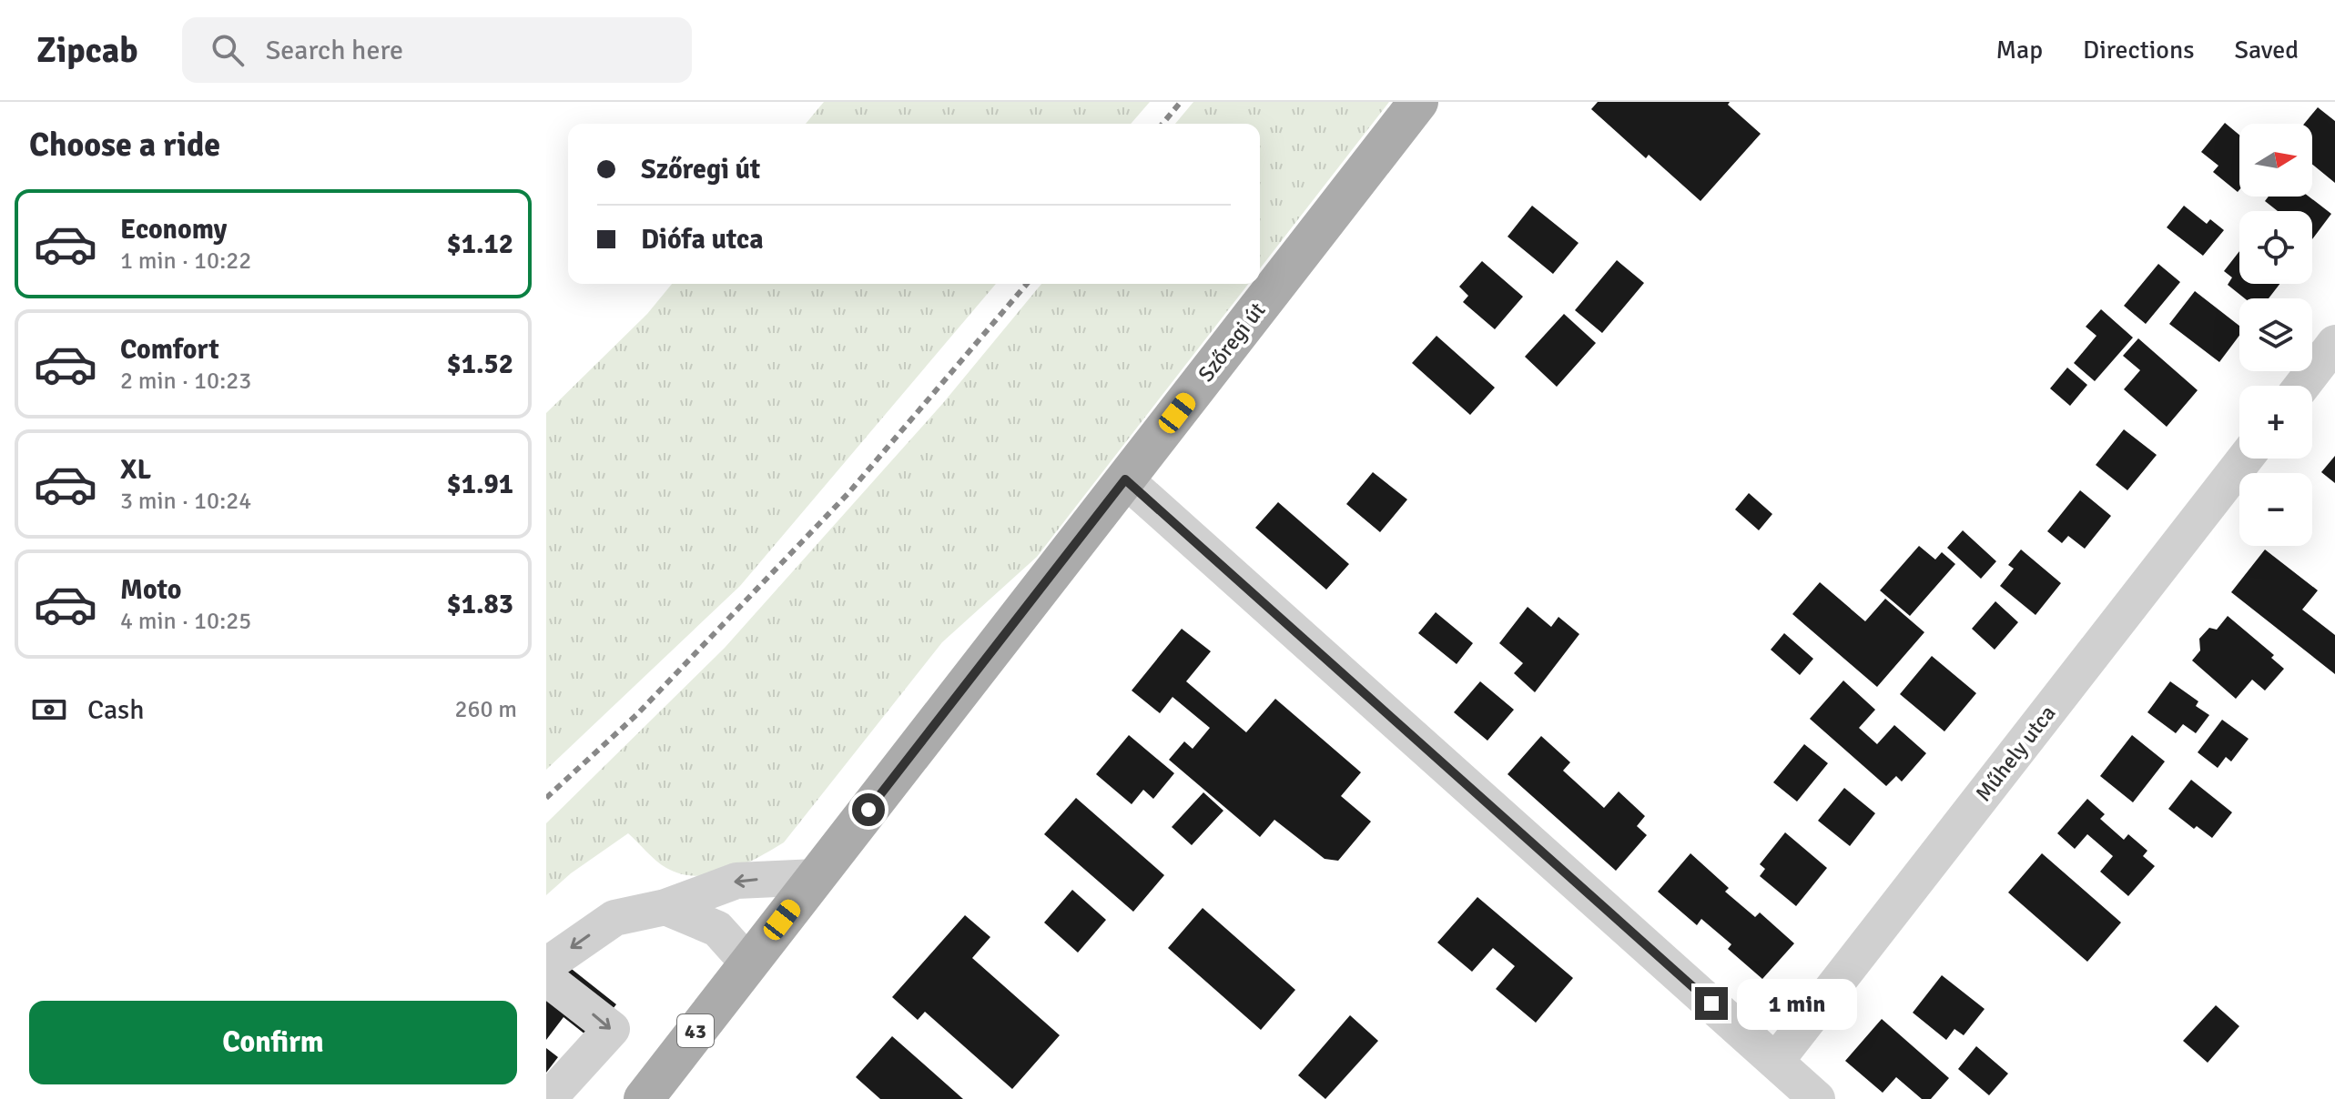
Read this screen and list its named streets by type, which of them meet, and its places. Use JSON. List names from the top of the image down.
{
  "streets": {
    "main road": ["Szőregi út", "43"],
    "street": ["Műhely utca"]
  },
  "north": "right",
  "page": {
    "header": "Zipcab",
    "search": "Search here",
    "nav": ["Map", "Directions", "Saved"],
    "heading": "Choose a ride",
    "map_buttons": ["+", "−"],
    "banner": ["Szőregi út", "Diófa utca"],
    "list": [
      {
        "name": "Economy",
        "note": "1 min · 10:22",
        "value": "$1.12"
      },
      {
        "name": "Comfort",
        "note": "2 min · 10:23",
        "value": "$1.52"
      },
      {
        "name": "XL",
        "note": "3 min · 10:24",
        "value": "$1.91"
      },
      {
        "name": "Moto",
        "note": "4 min · 10:25",
        "value": "$1.83"
      }
    ],
    "pay": ["Cash", "260 m"],
    "bubble": "1 min",
    "buttons": "Confirm"
  }
}
